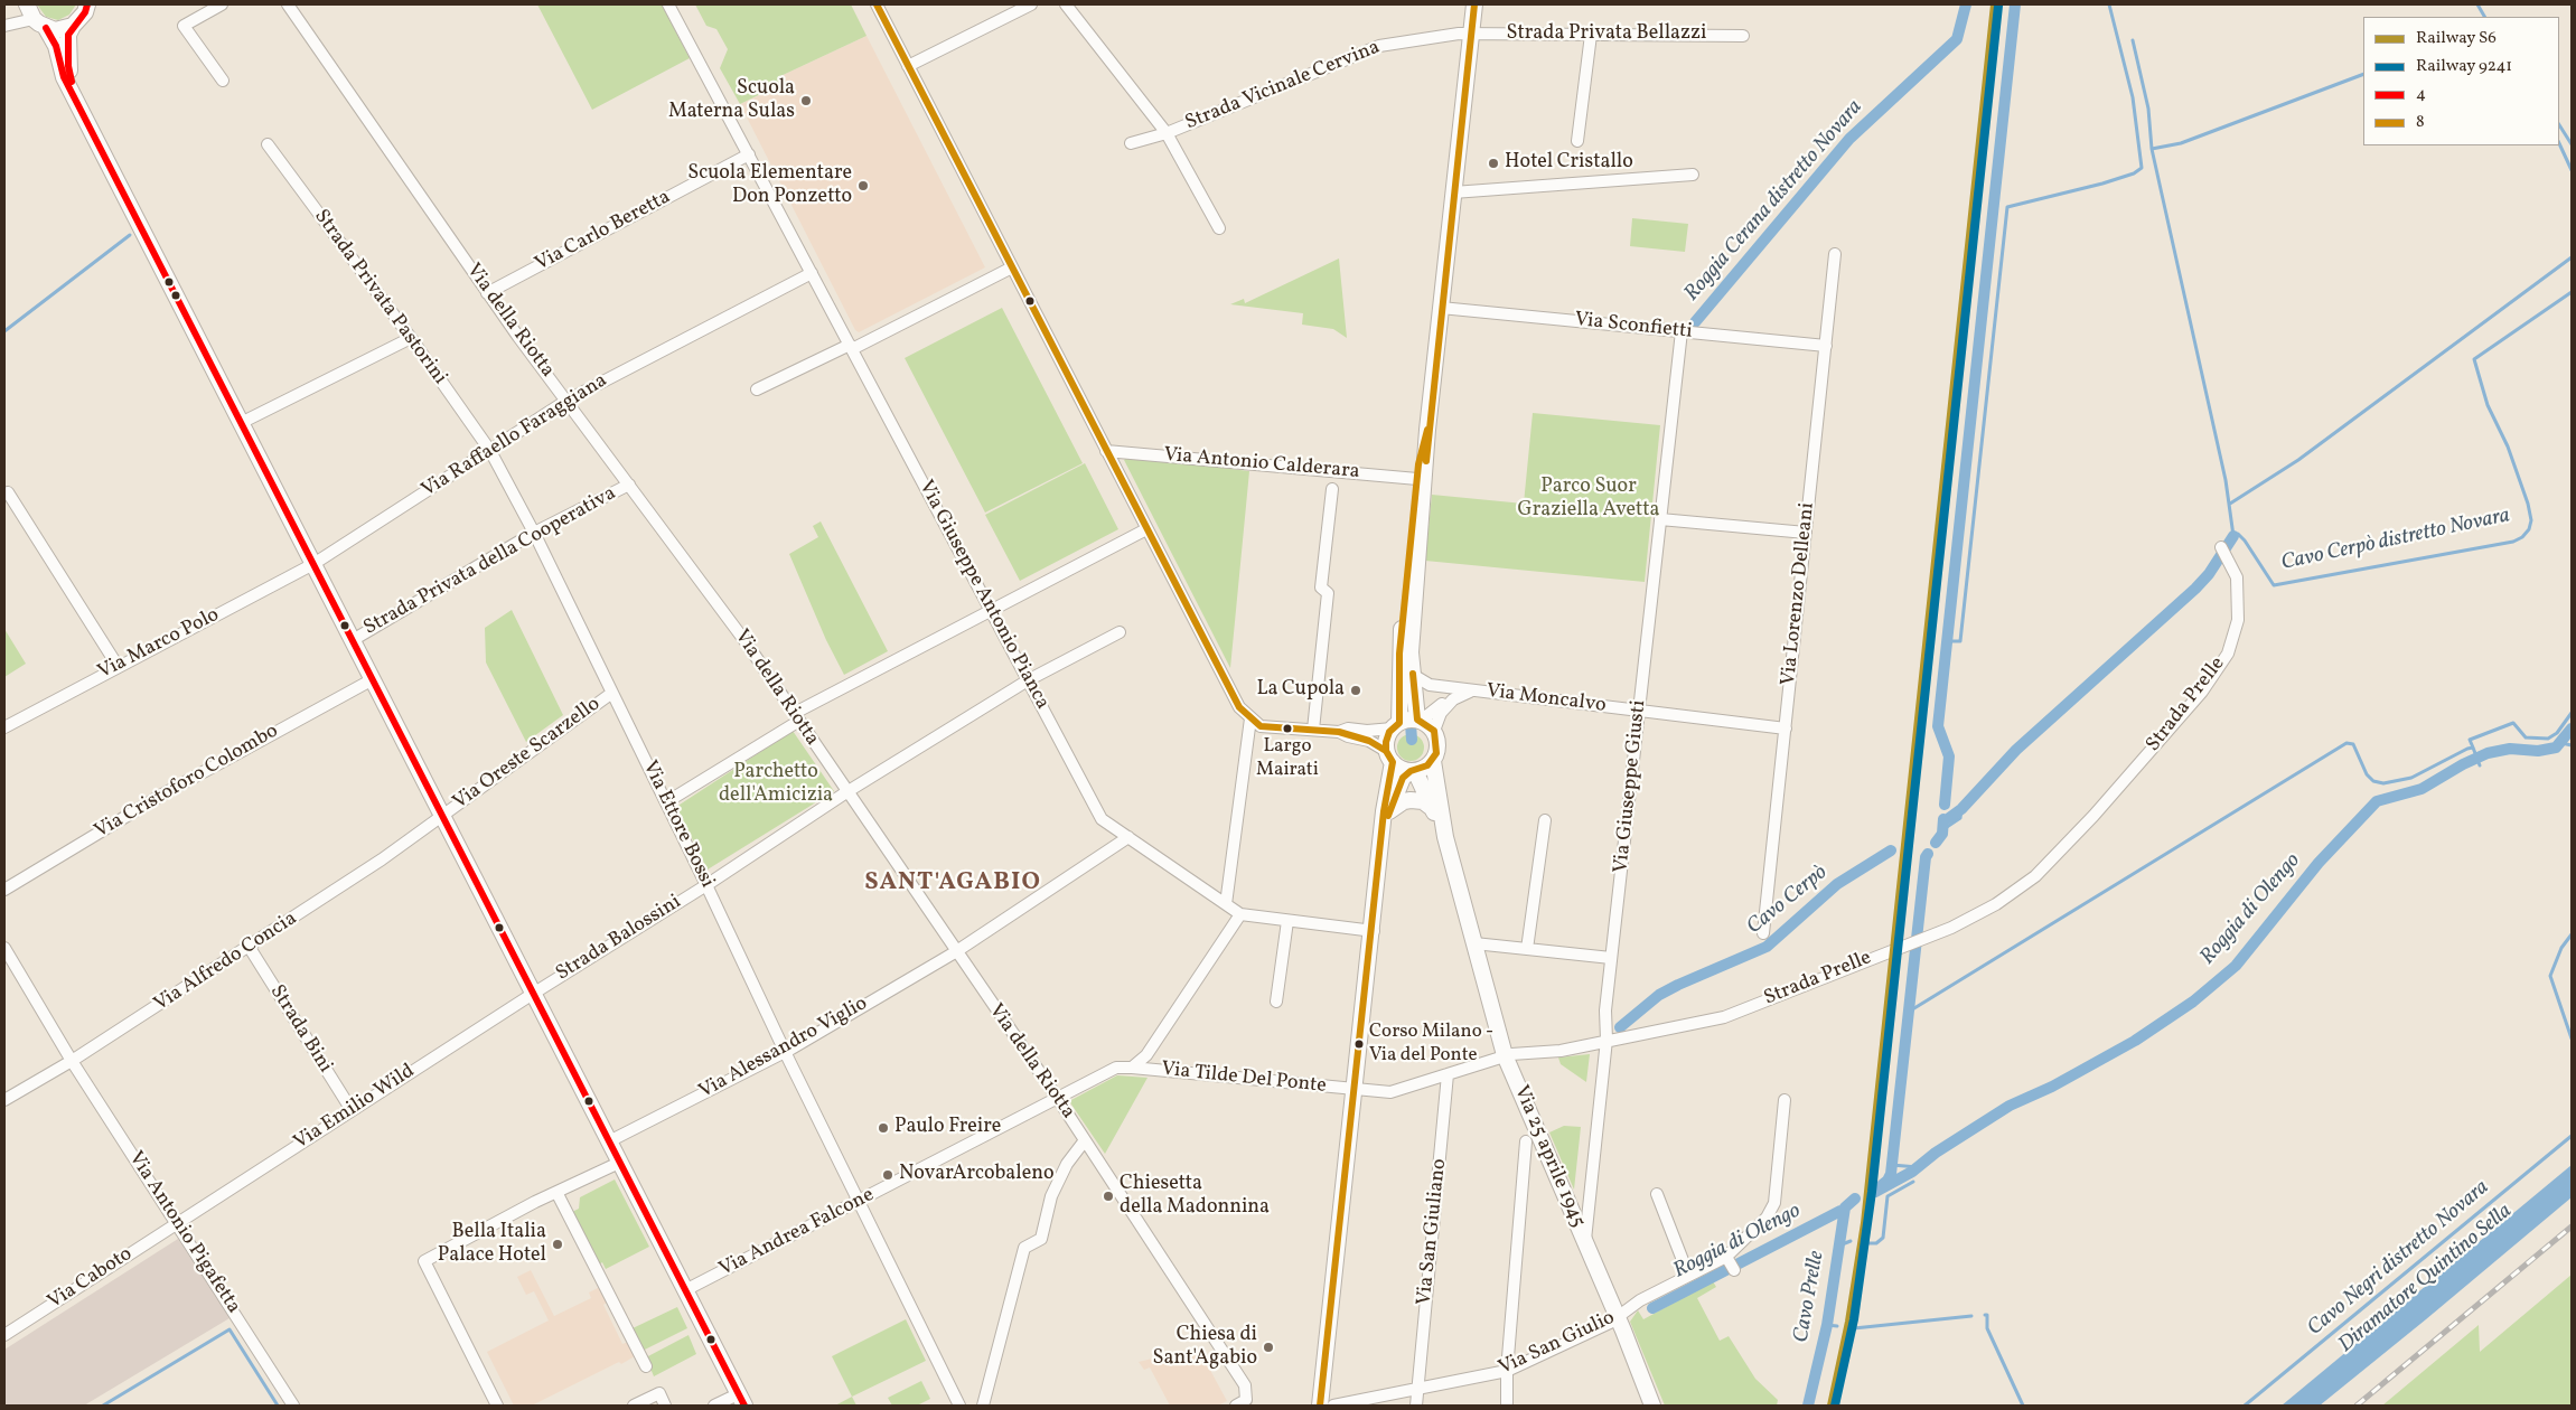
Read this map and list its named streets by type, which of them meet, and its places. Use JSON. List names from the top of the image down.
{
  "streets": {
    "main road": ["Via 25 aprile 1945"],
    "street": [
      "Strada Privata Bellazzi",
      "Strada Vicinale Cervina",
      "Via Carlo Beretta",
      "Strada Privata Pastorini",
      "Via della Riotta",
      "Via Sconfietti",
      "Via Raffaello Faraggiana",
      "Via Antonio Calderara",
      "Strada Privata della Cooperativa",
      "Via Lorenzo Delleani",
      "Via Giuseppe Antonio Pianca",
      "Via Marco Polo",
      "Via Moncalvo",
      "Strada Prelle",
      "Via Oreste Scarzello",
      "Via Cristoforo Colombo",
      "Via Giuseppe Giusti",
      "Via Ettore Bossi",
      "Strada Balossini",
      "Via Alfredo Concia",
      "Strada Bini",
      "Via Alessandro Viglio",
      "Via Tilde Del Ponte",
      "Via Emilio Wild",
      "Via San Giuliano",
      "Via Antonio Pigafetta",
      "Via Andrea Falcone",
      "Via Caboto",
      "Via San Giulio"
    ]
  },
  "crossings": [
    ["Strada Privata Bellazzi", "Strada Vicinale Cervina"],
    ["Via Carlo Beretta", "Via della Riotta"],
    ["Via Carlo Beretta", "Via Giuseppe Antonio Pianca"],
    ["Strada Privata Pastorini", "Via Raffaello Faraggiana"],
    ["Strada Privata Pastorini", "Via Ettore Bossi"],
    ["Via della Riotta", "Via Raffaello Faraggiana"],
    ["Via della Riotta", "Strada Privata della Cooperativa"],
    ["Via della Riotta", "Strada Balossini"],
    ["Via della Riotta", "Via Alessandro Viglio"],
    ["Via della Riotta", "Via Andrea Falcone"],
    ["Via Sconfietti", "Via Lorenzo Delleani"],
    ["Via Sconfietti", "Via Giuseppe Giusti"],
    ["Via Raffaello Faraggiana", "Via Giuseppe Antonio Pianca"],
    ["Via Raffaello Faraggiana", "Via Marco Polo"],
    ["Via Raffaello Faraggiana", "Via Ettore Bossi"],
    ["Strada Privata della Cooperativa", "Via Ettore Bossi"],
    ["Via Lorenzo Delleani", "Via Moncalvo"],
    ["Via Giuseppe Antonio Pianca", "Strada Balossini"],
    ["Via Giuseppe Antonio Pianca", "Via Alessandro Viglio"],
    ["Via Moncalvo", "Via Giuseppe Giusti"],
    ["Strada Prelle", "Via Giuseppe Giusti"],
    ["Strada Prelle", "Via Tilde Del Ponte"],
    ["Strada Prelle", "Via 25 aprile 1945"],
    ["Strada Prelle", "Via San Giuliano"],
    ["Via Oreste Scarzello", "Via Ettore Bossi"],
    ["Via Oreste Scarzello", "Via Alfredo Concia"],
    ["Via Giuseppe Giusti", "Via 25 aprile 1945"],
    ["Via Ettore Bossi", "Strada Balossini"],
    ["Via Ettore Bossi", "Via Alessandro Viglio"],
    ["Via Ettore Bossi", "Via Andrea Falcone"],
    ["Strada Balossini", "Via Emilio Wild"],
    ["Via Alfredo Concia", "Strada Bini"],
    ["Via Alfredo Concia", "Via Antonio Pigafetta"],
    ["Strada Bini", "Via Emilio Wild"],
    ["Via Tilde Del Ponte", "Via Andrea Falcone"],
    ["Via Emilio Wild", "Via Antonio Pigafetta"],
    ["Via Emilio Wild", "Via Caboto"],
    ["Via 25 aprile 1945", "Via San Giulio"],
    ["Via San Giuliano", "Via San Giulio"],
    ["Via Antonio Pigafetta", "Via Caboto"]
  ],
  "districts": ["SANT'AGABIO"],
  "water": [
    "Roggia Cerana distretto Novara",
    "Cavo Cerpò distretto Novara",
    "Cavo Cerpò",
    "Roggia di Olengo",
    "Cavo Negri distretto Novara",
    "Diramatore Quintino Sella",
    "Cavo Prelle"
  ],
  "parks": ["Parco Suor Graziella Avetta", "Parchetto dell'Amicizia"],
  "places": [
    "Scuola Materna Sulas",
    "Hotel Cristallo",
    "Scuola Elementare Don Ponzetto",
    "La Cupola",
    "Largo Mairati",
    "Corso Milano - Via del Ponte",
    "Paulo Freire",
    "NovarArcobaleno",
    "Chiesetta della Madonnina",
    "Bella Italia Palace Hotel",
    "Chiesa di Sant'Agabio"
  ],
  "lines": [
    "rail line S6",
    "transit line 4",
    "transit line 8",
    "rail line 9241"
  ],
  "legend": [
    "Railway S6",
    "Railway 9241",
    "4",
    "8"
  ]
}
